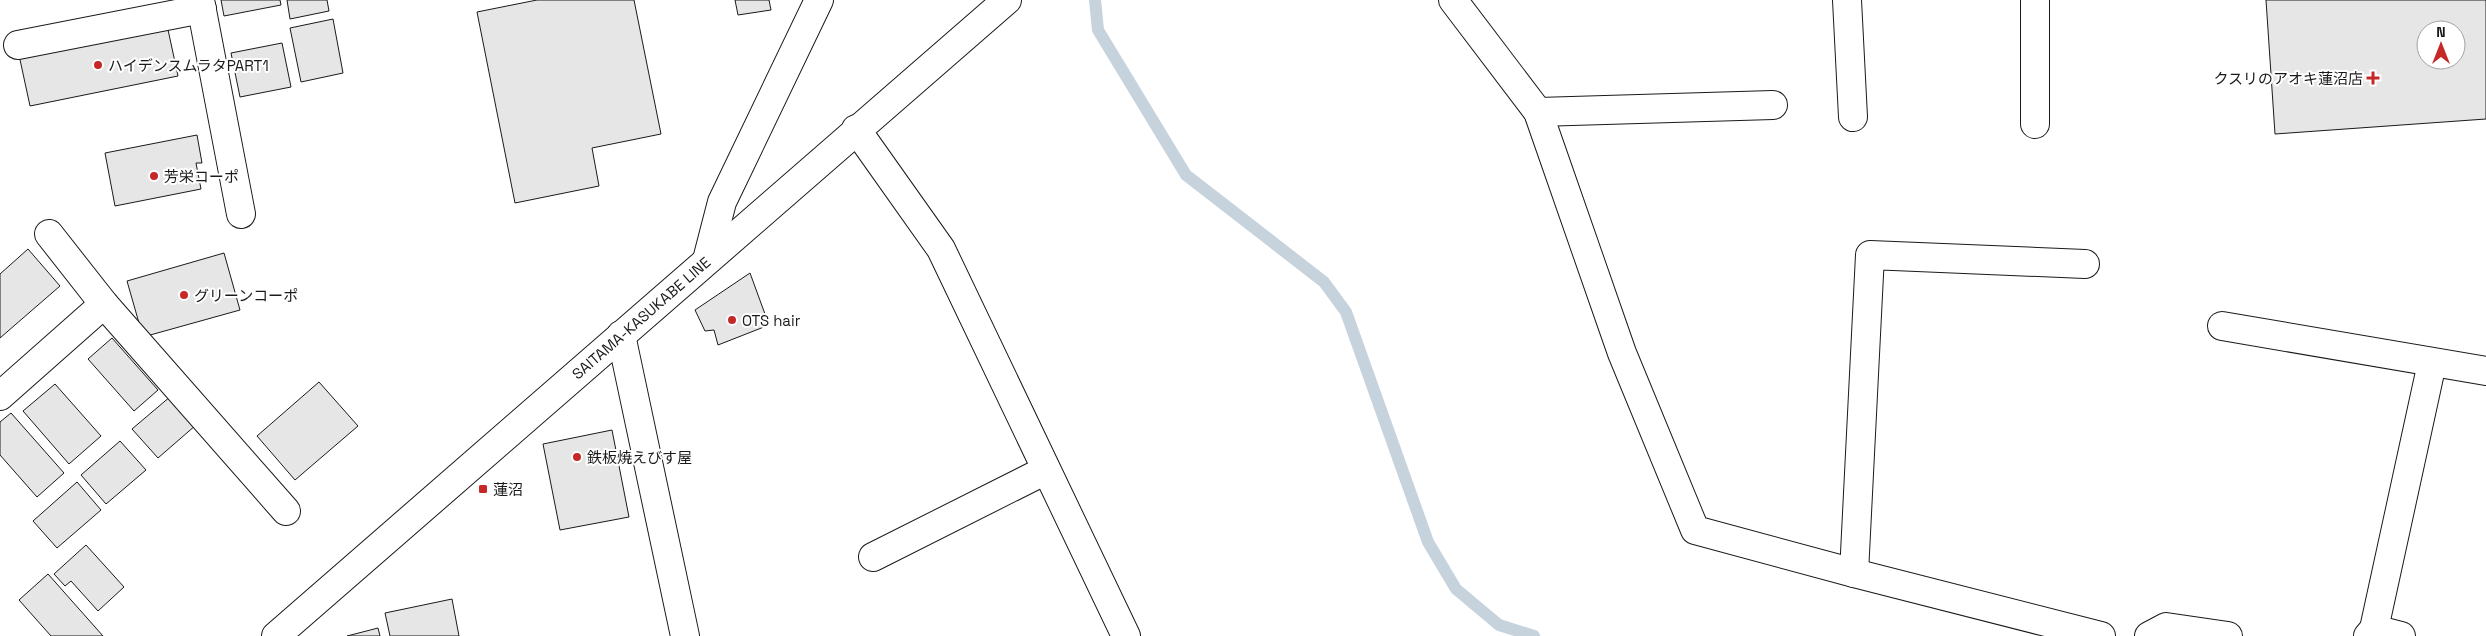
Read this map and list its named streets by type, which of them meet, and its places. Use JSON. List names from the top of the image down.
{
  "streets": {
    "street": ["SAITAMA-KASUKABE LINE"]
  },
  "places": {
    "other": [
      "ハイデンスムラタPART1",
      "芳栄コーポ",
      "グリーンコーポ",
      "OTS hair",
      "鉄板焼えびす屋"
    ],
    "health": ["クスリのアオキ蓮沼店"],
    "transit": ["蓮沼"]
  },
  "north": "top"
}
